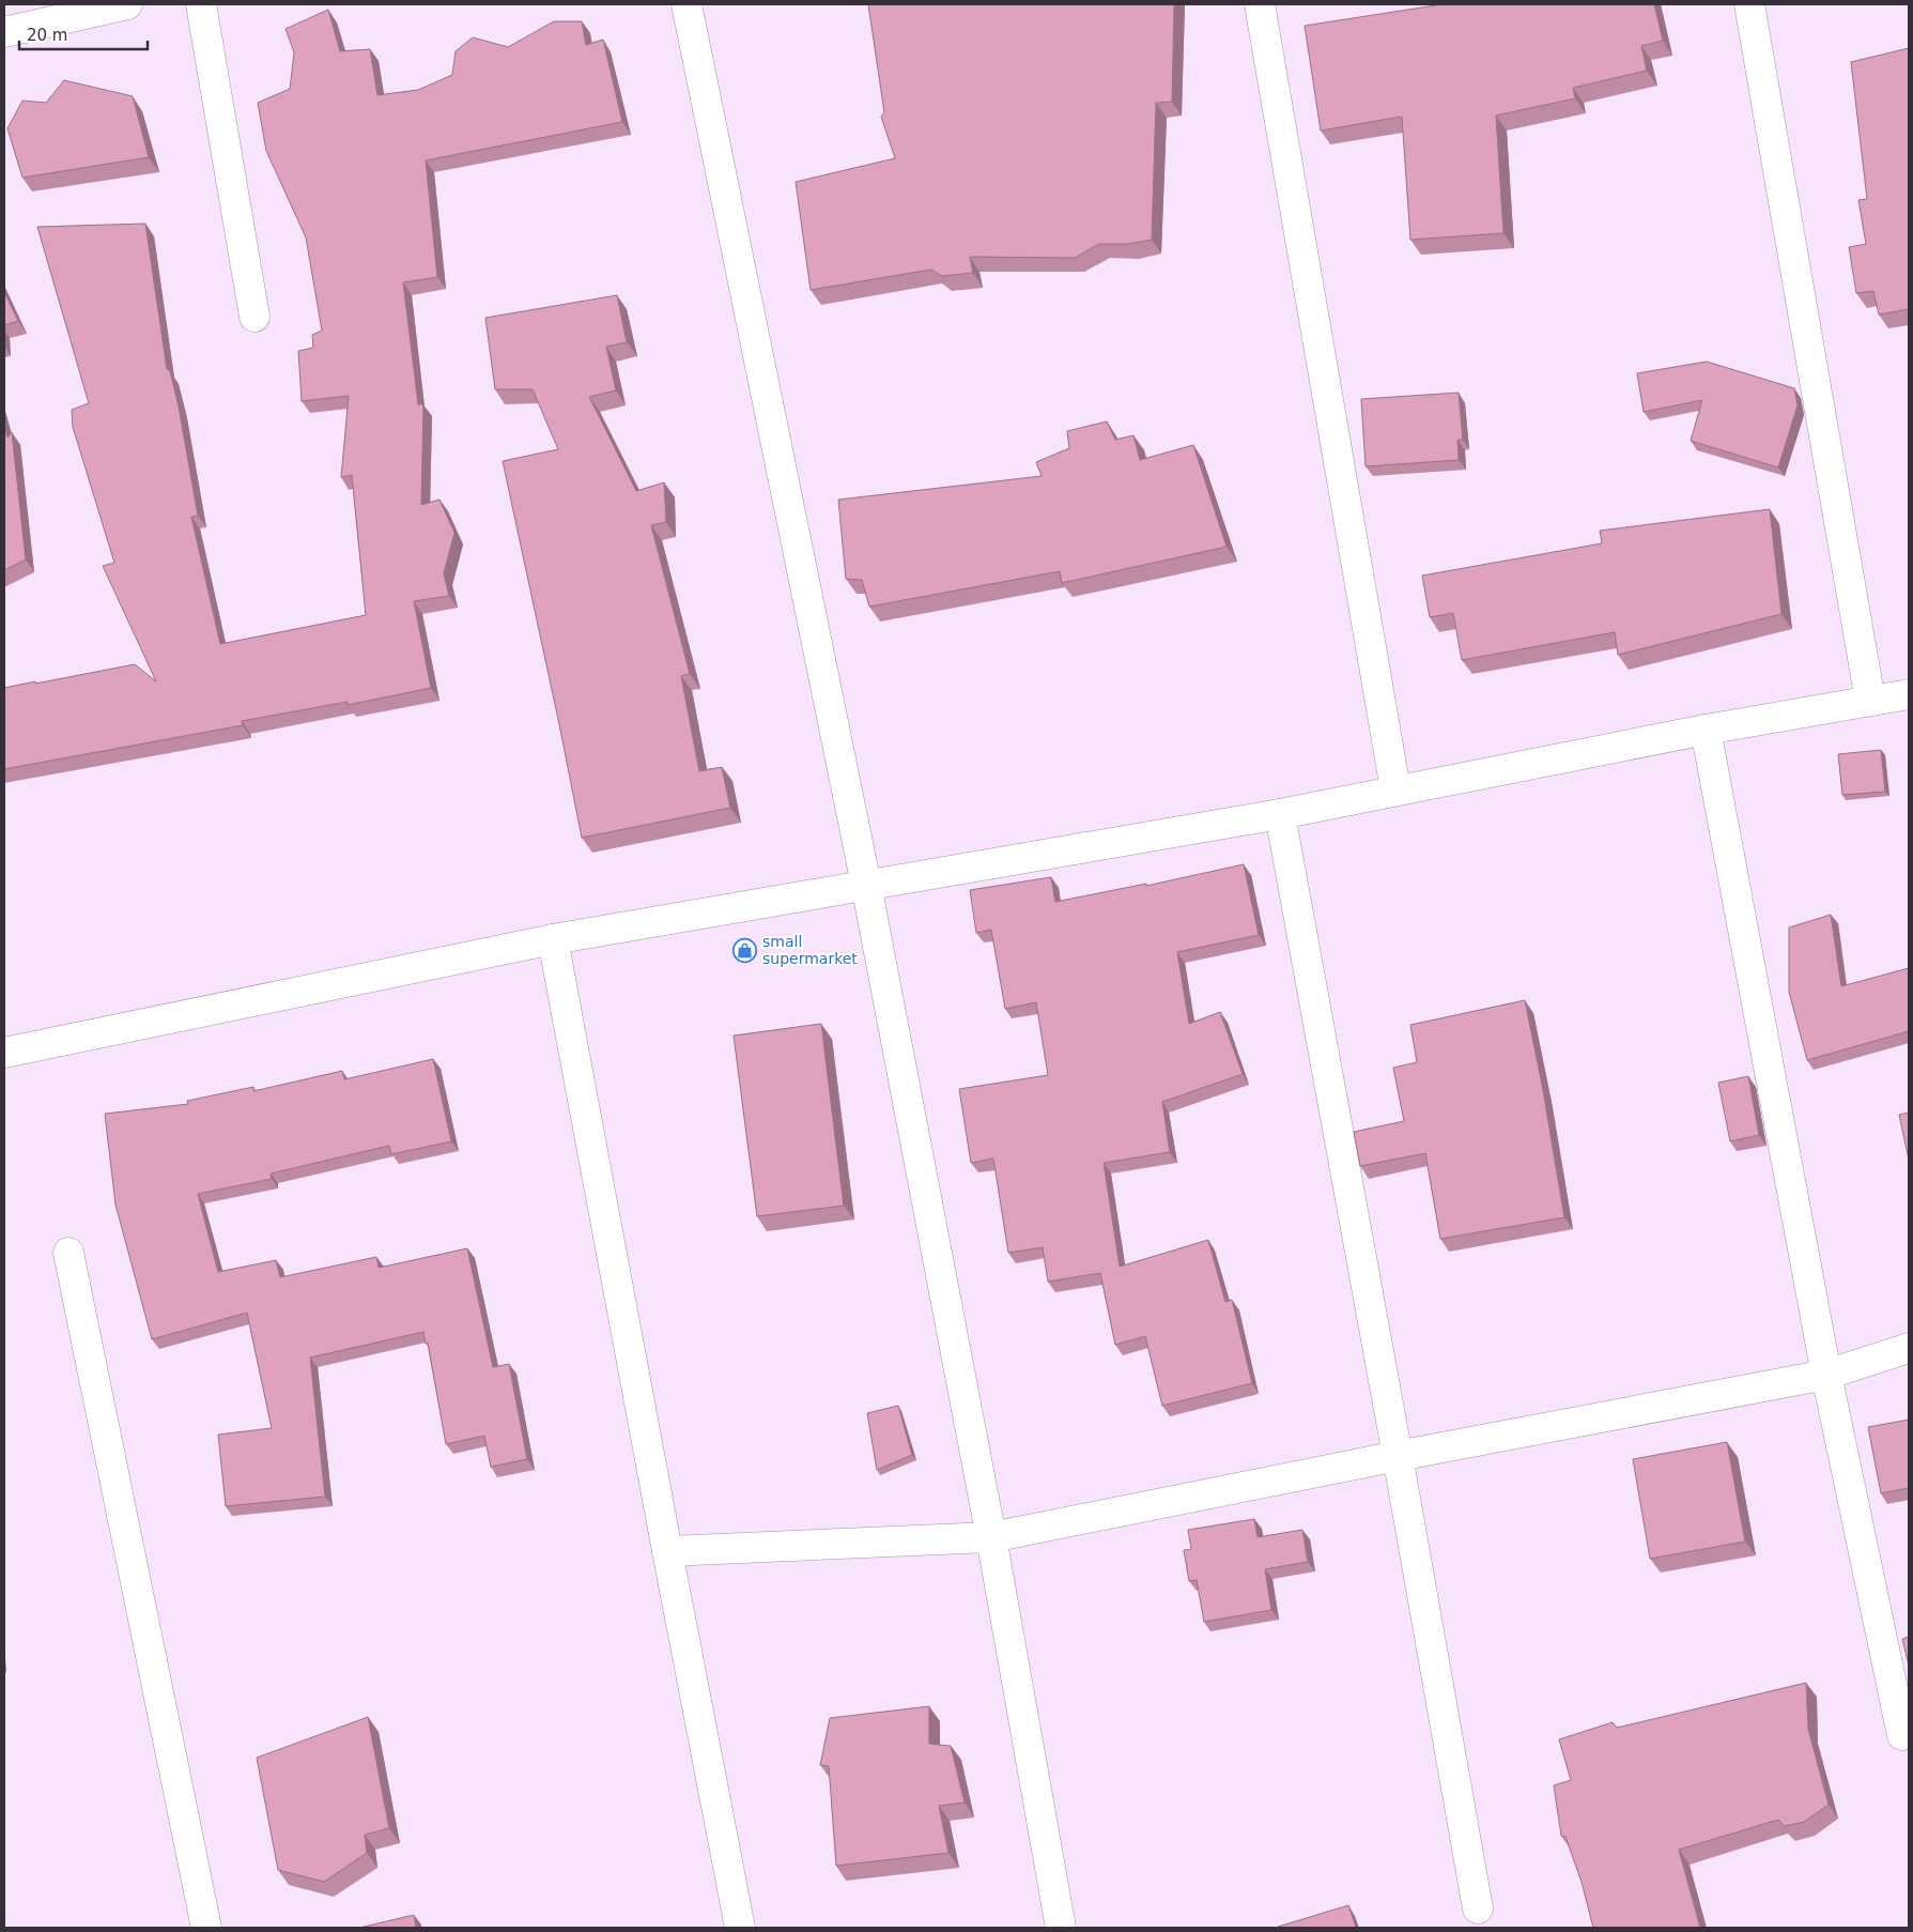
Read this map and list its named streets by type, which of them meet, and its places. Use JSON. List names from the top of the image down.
{
  "places": {
    "shop": ["small supermarket"]
  },
  "scale_bar": "20 m"
}
